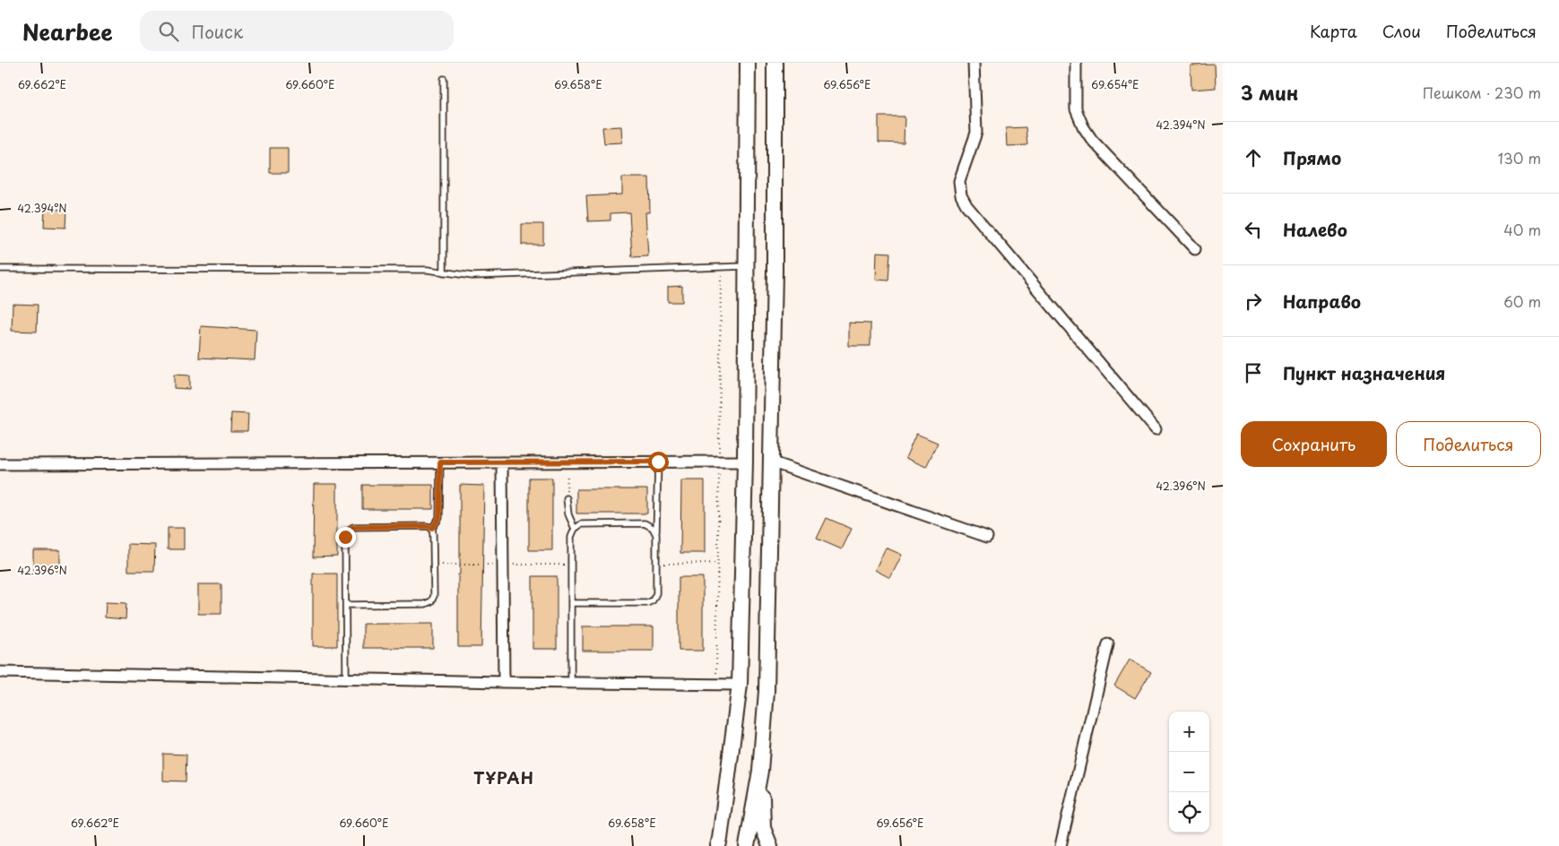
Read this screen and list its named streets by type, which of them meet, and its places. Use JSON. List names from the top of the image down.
{
  "districts": ["ТҰРАН"],
  "page": {
    "header": "Nearbee",
    "search": "Поиск",
    "nav": ["Карта", "Слои", "Поделиться"],
    "heading": ["3 мин", "Пешком · 230 m"],
    "list": [
      ["Прямо", "130 m"],
      ["Налево", "40 m"],
      ["Направо", "60 m"],
      "Пункт назначения"
    ],
    "buttons": ["Сохранить", "Поделиться"],
    "map_buttons": ["+", "−"]
  },
  "coordinates": [
    "69.662°E",
    "69.660°E",
    "69.658°E",
    "69.656°E",
    "69.654°E",
    "42.394°N",
    "42.396°N"
  ]
}
